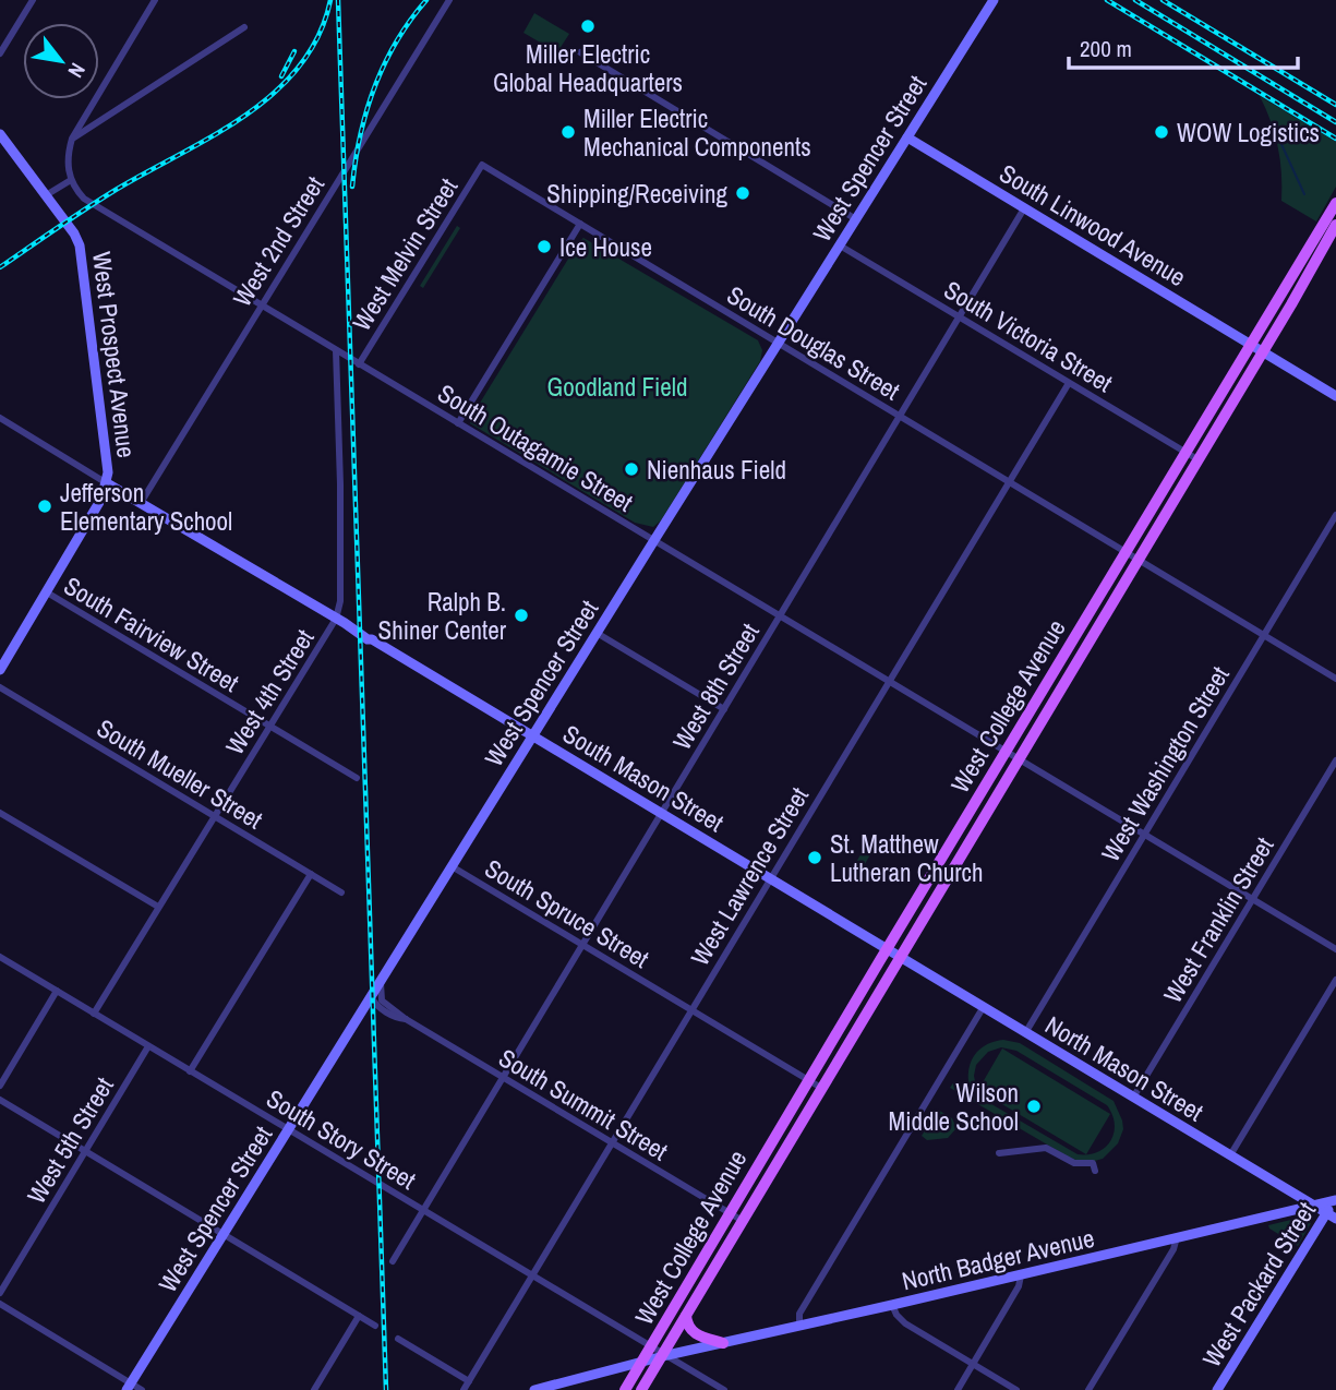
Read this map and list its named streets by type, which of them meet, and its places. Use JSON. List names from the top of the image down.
{
  "streets": {
    "main road": [
      "West Spencer Street",
      "South Linwood Avenue",
      "West Prospect Avenue",
      "West College Avenue",
      "South Mason Street",
      "North Mason Street",
      "North Badger Avenue",
      "West Packard Street"
    ],
    "street": [
      "West 2nd Street",
      "West Melvin Street",
      "South Victoria Street",
      "South Douglas Street",
      "South Outagamie Street",
      "South Fairview Street",
      "West 8th Street",
      "West 4th Street",
      "West Washington Street",
      "South Mueller Street",
      "West Lawrence Street",
      "South Spruce Street",
      "West Franklin Street",
      "South Summit Street",
      "South Story Street",
      "West 5th Street"
    ]
  },
  "crossings": [
    ["West Spencer Street", "South Linwood Avenue"],
    ["West Spencer Street", "South Victoria Street"],
    ["West Spencer Street", "South Douglas Street"],
    ["West Spencer Street", "South Outagamie Street"],
    ["West Spencer Street", "South Mason Street"],
    ["West Spencer Street", "South Spruce Street"],
    ["West Spencer Street", "South Summit Street"],
    ["West Spencer Street", "South Story Street"],
    ["South Linwood Avenue", "West 8th Street"],
    ["South Linwood Avenue", "West College Avenue"],
    ["West 2nd Street", "South Outagamie Street"],
    ["West 2nd Street", "South Mason Street"],
    ["West Melvin Street", "South Douglas Street"],
    ["West Melvin Street", "South Outagamie Street"],
    ["South Victoria Street", "West 8th Street"],
    ["South Victoria Street", "West College Avenue"],
    ["South Victoria Street", "West Lawrence Street"],
    ["South Douglas Street", "West 8th Street"],
    ["South Douglas Street", "West College Avenue"],
    ["South Douglas Street", "West Washington Street"],
    ["South Douglas Street", "West Lawrence Street"],
    ["West Prospect Avenue", "South Fairview Street"],
    ["West Prospect Avenue", "South Mason Street"],
    ["South Outagamie Street", "West 8th Street"],
    ["South Outagamie Street", "West 4th Street"],
    ["South Outagamie Street", "West College Avenue"],
    ["South Outagamie Street", "West Washington Street"],
    ["South Outagamie Street", "West Lawrence Street"],
    ["South Outagamie Street", "West Franklin Street"],
    ["South Fairview Street", "West 4th Street"],
    ["West 8th Street", "South Mason Street"],
    ["West 8th Street", "South Spruce Street"],
    ["West 8th Street", "South Summit Street"],
    ["West 8th Street", "South Story Street"],
    ["West 4th Street", "South Mueller Street"],
    ["West 4th Street", "South Mason Street"],
    ["West 4th Street", "South Story Street"],
    ["West College Avenue", "South Mason Street"],
    ["West College Avenue", "South Spruce Street"],
    ["West College Avenue", "North Mason Street"],
    ["West College Avenue", "South Summit Street"],
    ["West College Avenue", "South Story Street"],
    ["West College Avenue", "North Badger Avenue"],
    ["West Washington Street", "North Mason Street"],
    ["South Mason Street", "West Lawrence Street"],
    ["South Mason Street", "North Mason Street"],
    ["West Lawrence Street", "South Spruce Street"],
    ["West Lawrence Street", "South Summit Street"],
    ["West Lawrence Street", "South Story Street"],
    ["West Franklin Street", "North Mason Street"],
    ["North Mason Street", "North Badger Avenue"],
    ["North Mason Street", "West Packard Street"],
    ["South Story Street", "West 5th Street"],
    ["South Story Street", "North Badger Avenue"],
    ["North Badger Avenue", "West Packard Street"]
  ],
  "parks": ["Goodland Field"],
  "places": [
    "Miller Electric Global Headquarters",
    "Miller Electric Mechanical Components",
    "WOW Logistics",
    "Shipping/Receiving",
    "Ice House",
    "Nienhaus Field",
    "Jefferson Elementary School",
    "Ralph B. Shiner Center",
    "St. Matthew Lutheran Church",
    "Wilson Middle School"
  ],
  "scale_bar": "200 m",
  "north": "bottom right"
}
